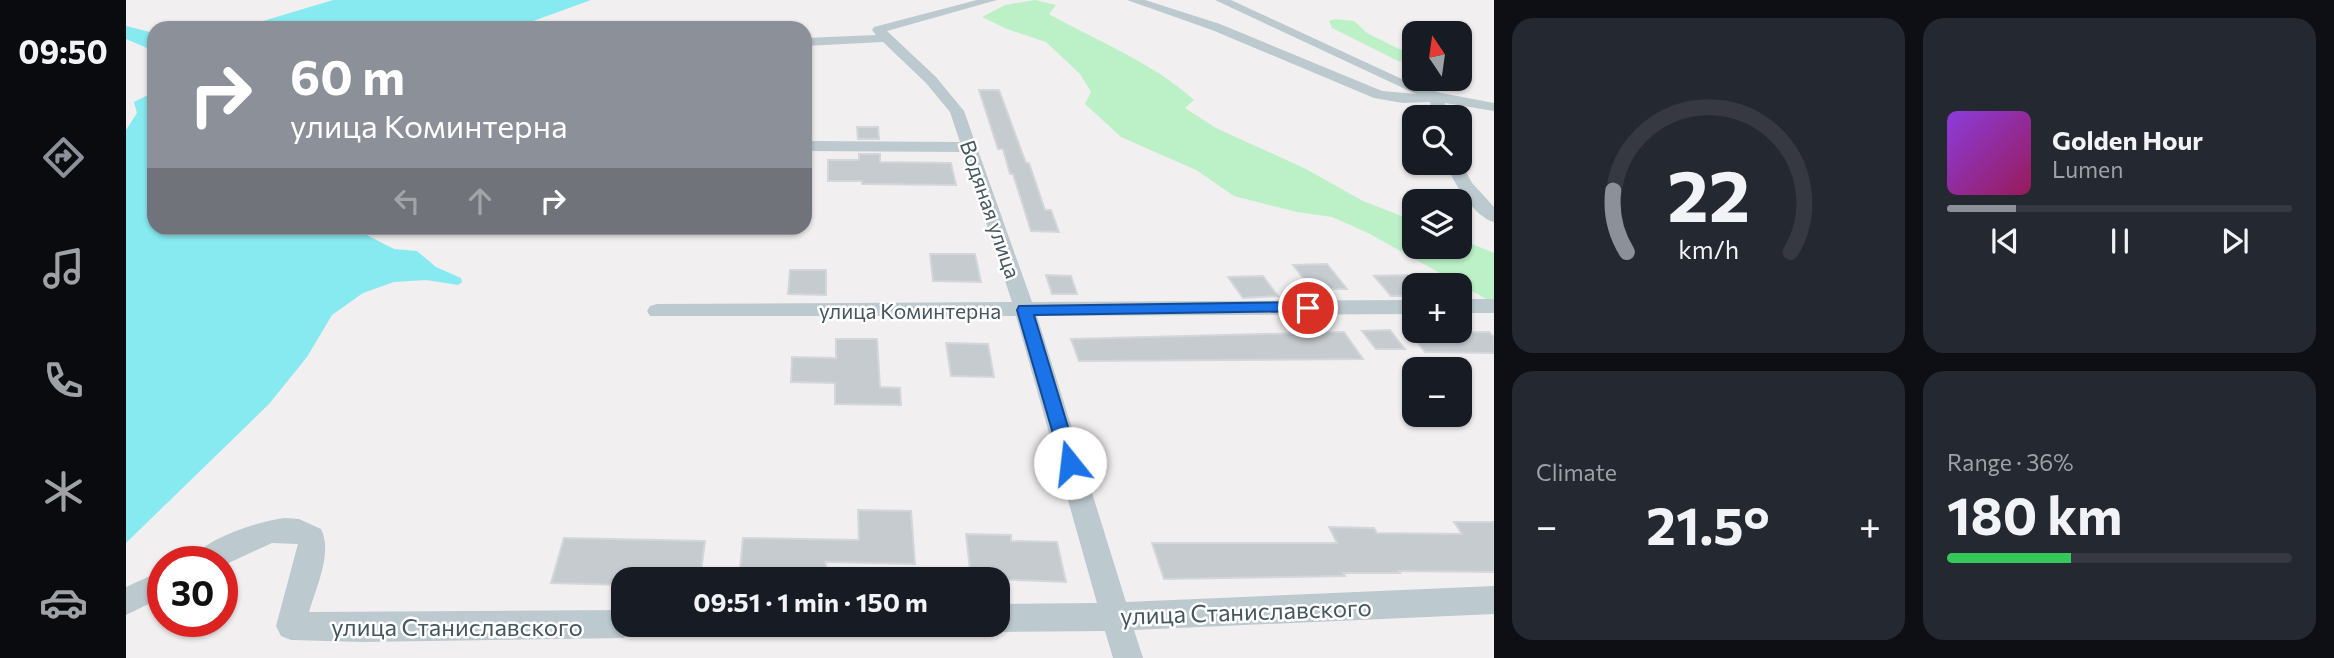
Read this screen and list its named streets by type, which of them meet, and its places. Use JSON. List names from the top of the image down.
{
  "streets": {
    "street": ["Водяная улица", "улица Коминтерна", "улица Станиславского"]
  },
  "crossings": [
    ["Водяная улица", "улица Коминтерна"],
    ["Водяная улица", "улица Станиславского"]
  ],
  "north": "top",
  "page": {
    "tabs": "09:50",
    "map_buttons": ["+", "−"],
    "turn": ["60 m", "улица Коминтерна"],
    "song": ["Golden Hour", "Lumen"],
    "tile": [
      "Climate",
      ["Range · 36%", "180 km"]
    ],
    "heat": ["−", "21.5°", "+"],
    "limit": "30",
    "trip": "09:51 · 1 min · 150 m",
    "gauge": ["22", "km/h"]
  }
}
